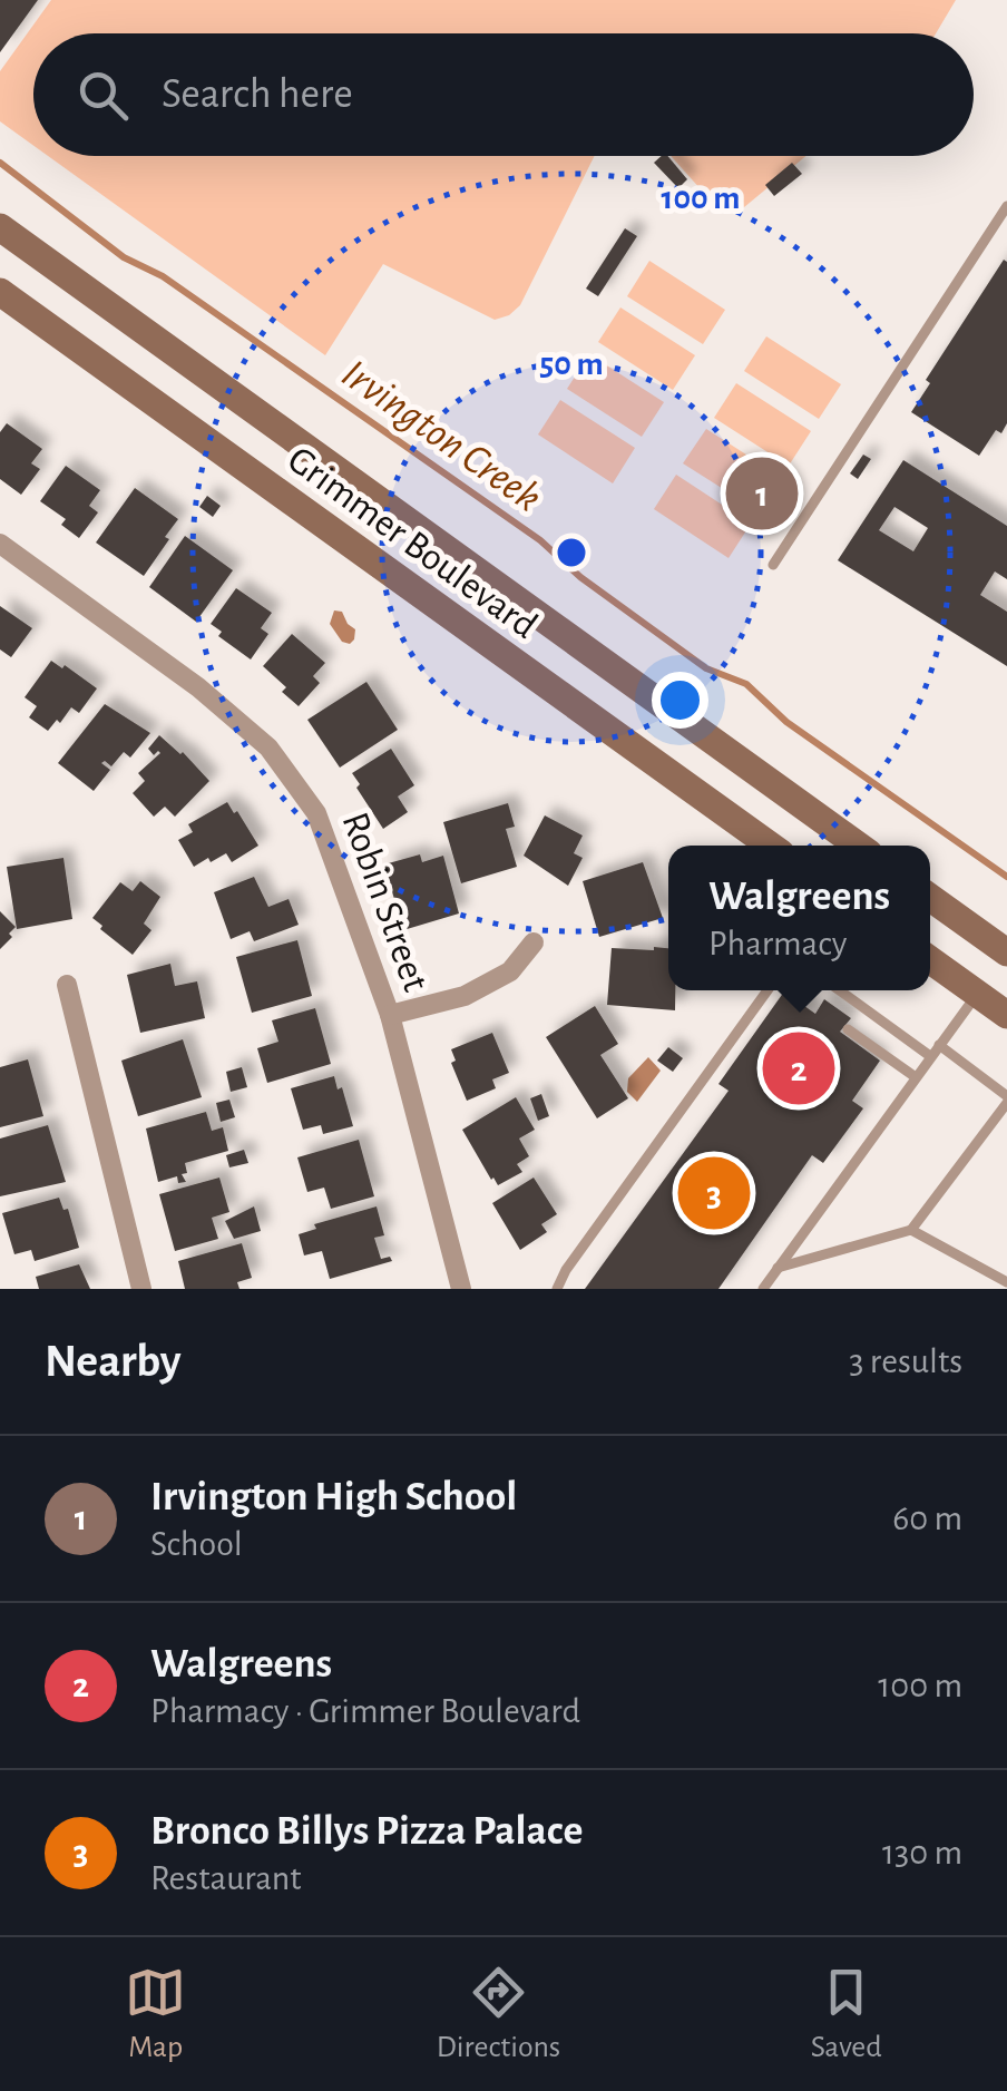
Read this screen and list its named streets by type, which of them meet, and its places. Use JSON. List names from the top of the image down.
{
  "streets": {
    "main road": ["Grimmer Boulevard"],
    "street": ["Robin Street"]
  },
  "water": ["Irvington Creek"],
  "page": {
    "search": "Search here",
    "pins": ["1", "2", "3"],
    "popup": ["Walgreens", "Pharmacy"],
    "heading": ["Nearby", "3 results"],
    "list": [
      {
        "mark": "1",
        "name": "Irvington High School",
        "note": "School",
        "value": "60 m"
      },
      {
        "mark": "2",
        "name": "Walgreens",
        "note": "Pharmacy · Grimmer Boulevard",
        "value": "100 m"
      },
      {
        "mark": "3",
        "name": "Bronco Billys Pizza Palace",
        "note": "Restaurant",
        "value": "130 m"
      }
    ],
    "nav": ["Map", "Directions", "Saved"]
  },
  "rings": ["100 m", "50 m"]
}
